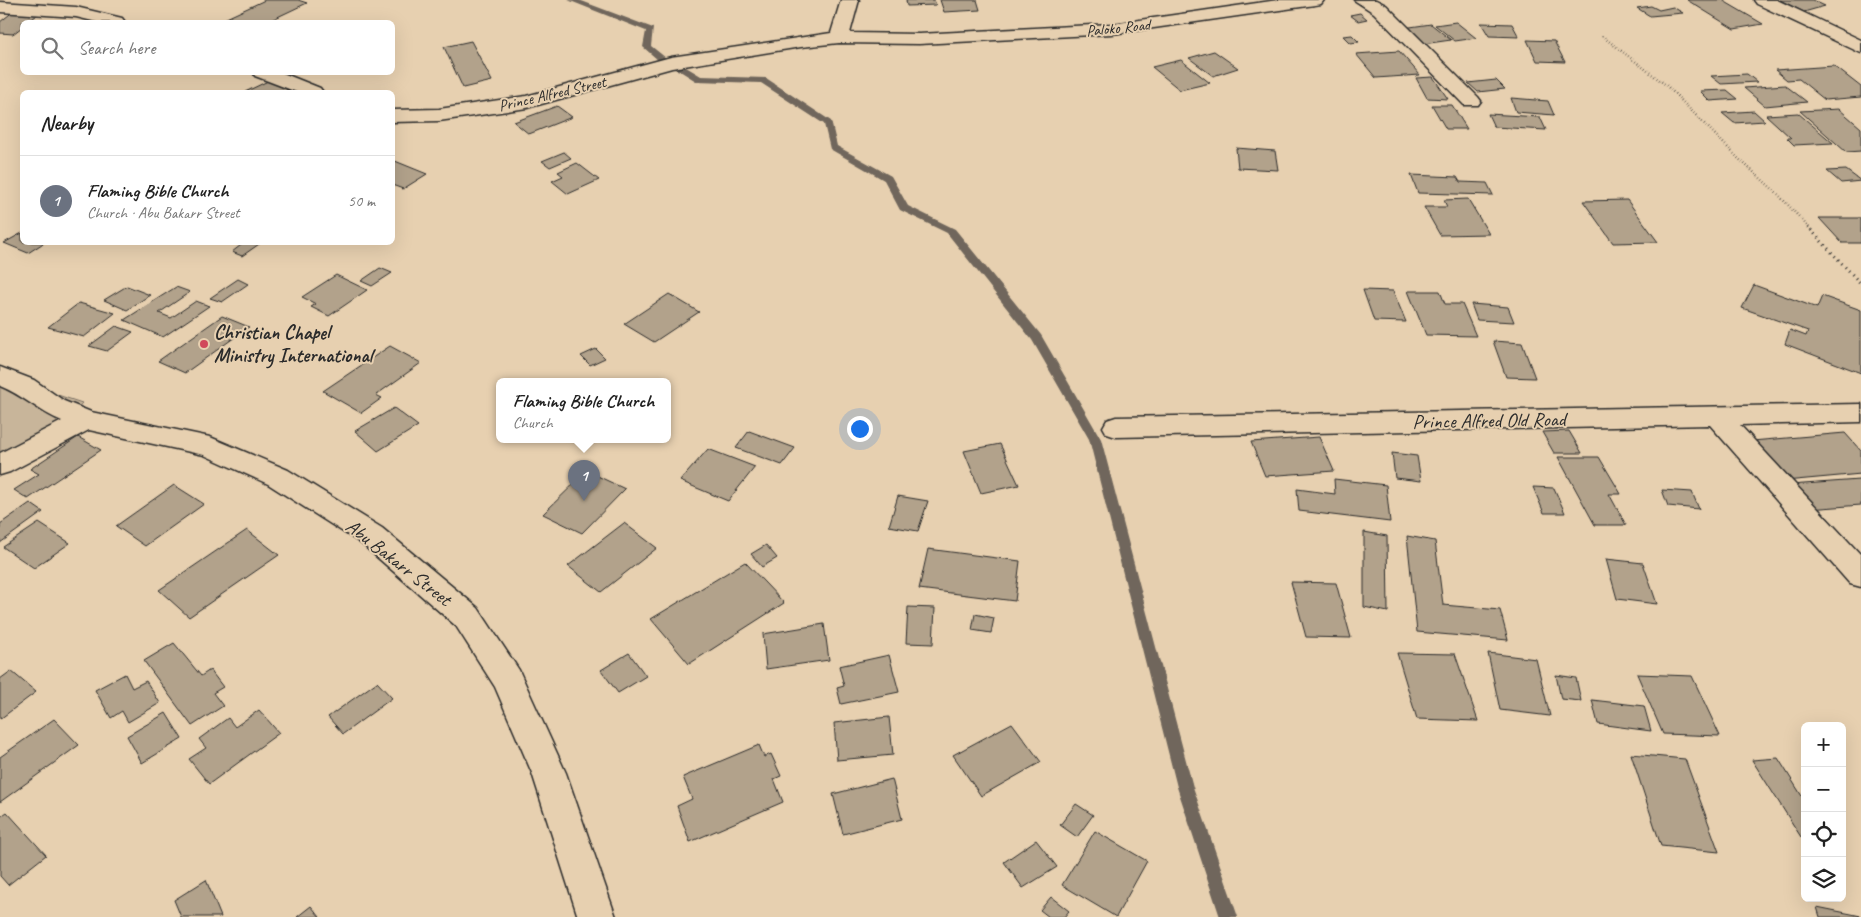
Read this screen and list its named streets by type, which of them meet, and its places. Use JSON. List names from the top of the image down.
{
  "streets": {
    "street": [
      "Paloko Road",
      "Prince Alfred Street",
      "Prince Alfred Old Road",
      "Abu Bakarr Street"
    ]
  },
  "crossings": [
    ["Paloko Road", "Prince Alfred Street"]
  ],
  "places": ["Christian Chapel Ministry International"],
  "page": {
    "search": "Search here",
    "heading": "Nearby",
    "list": [
      {
        "mark": "1",
        "name": "Flaming Bible Church",
        "note": "Church · Abu Bakarr Street",
        "value": "50 m"
      }
    ],
    "popup": ["Flaming Bible Church", "Church"],
    "pins": "1",
    "map_buttons": ["+", "−"]
  }
}
